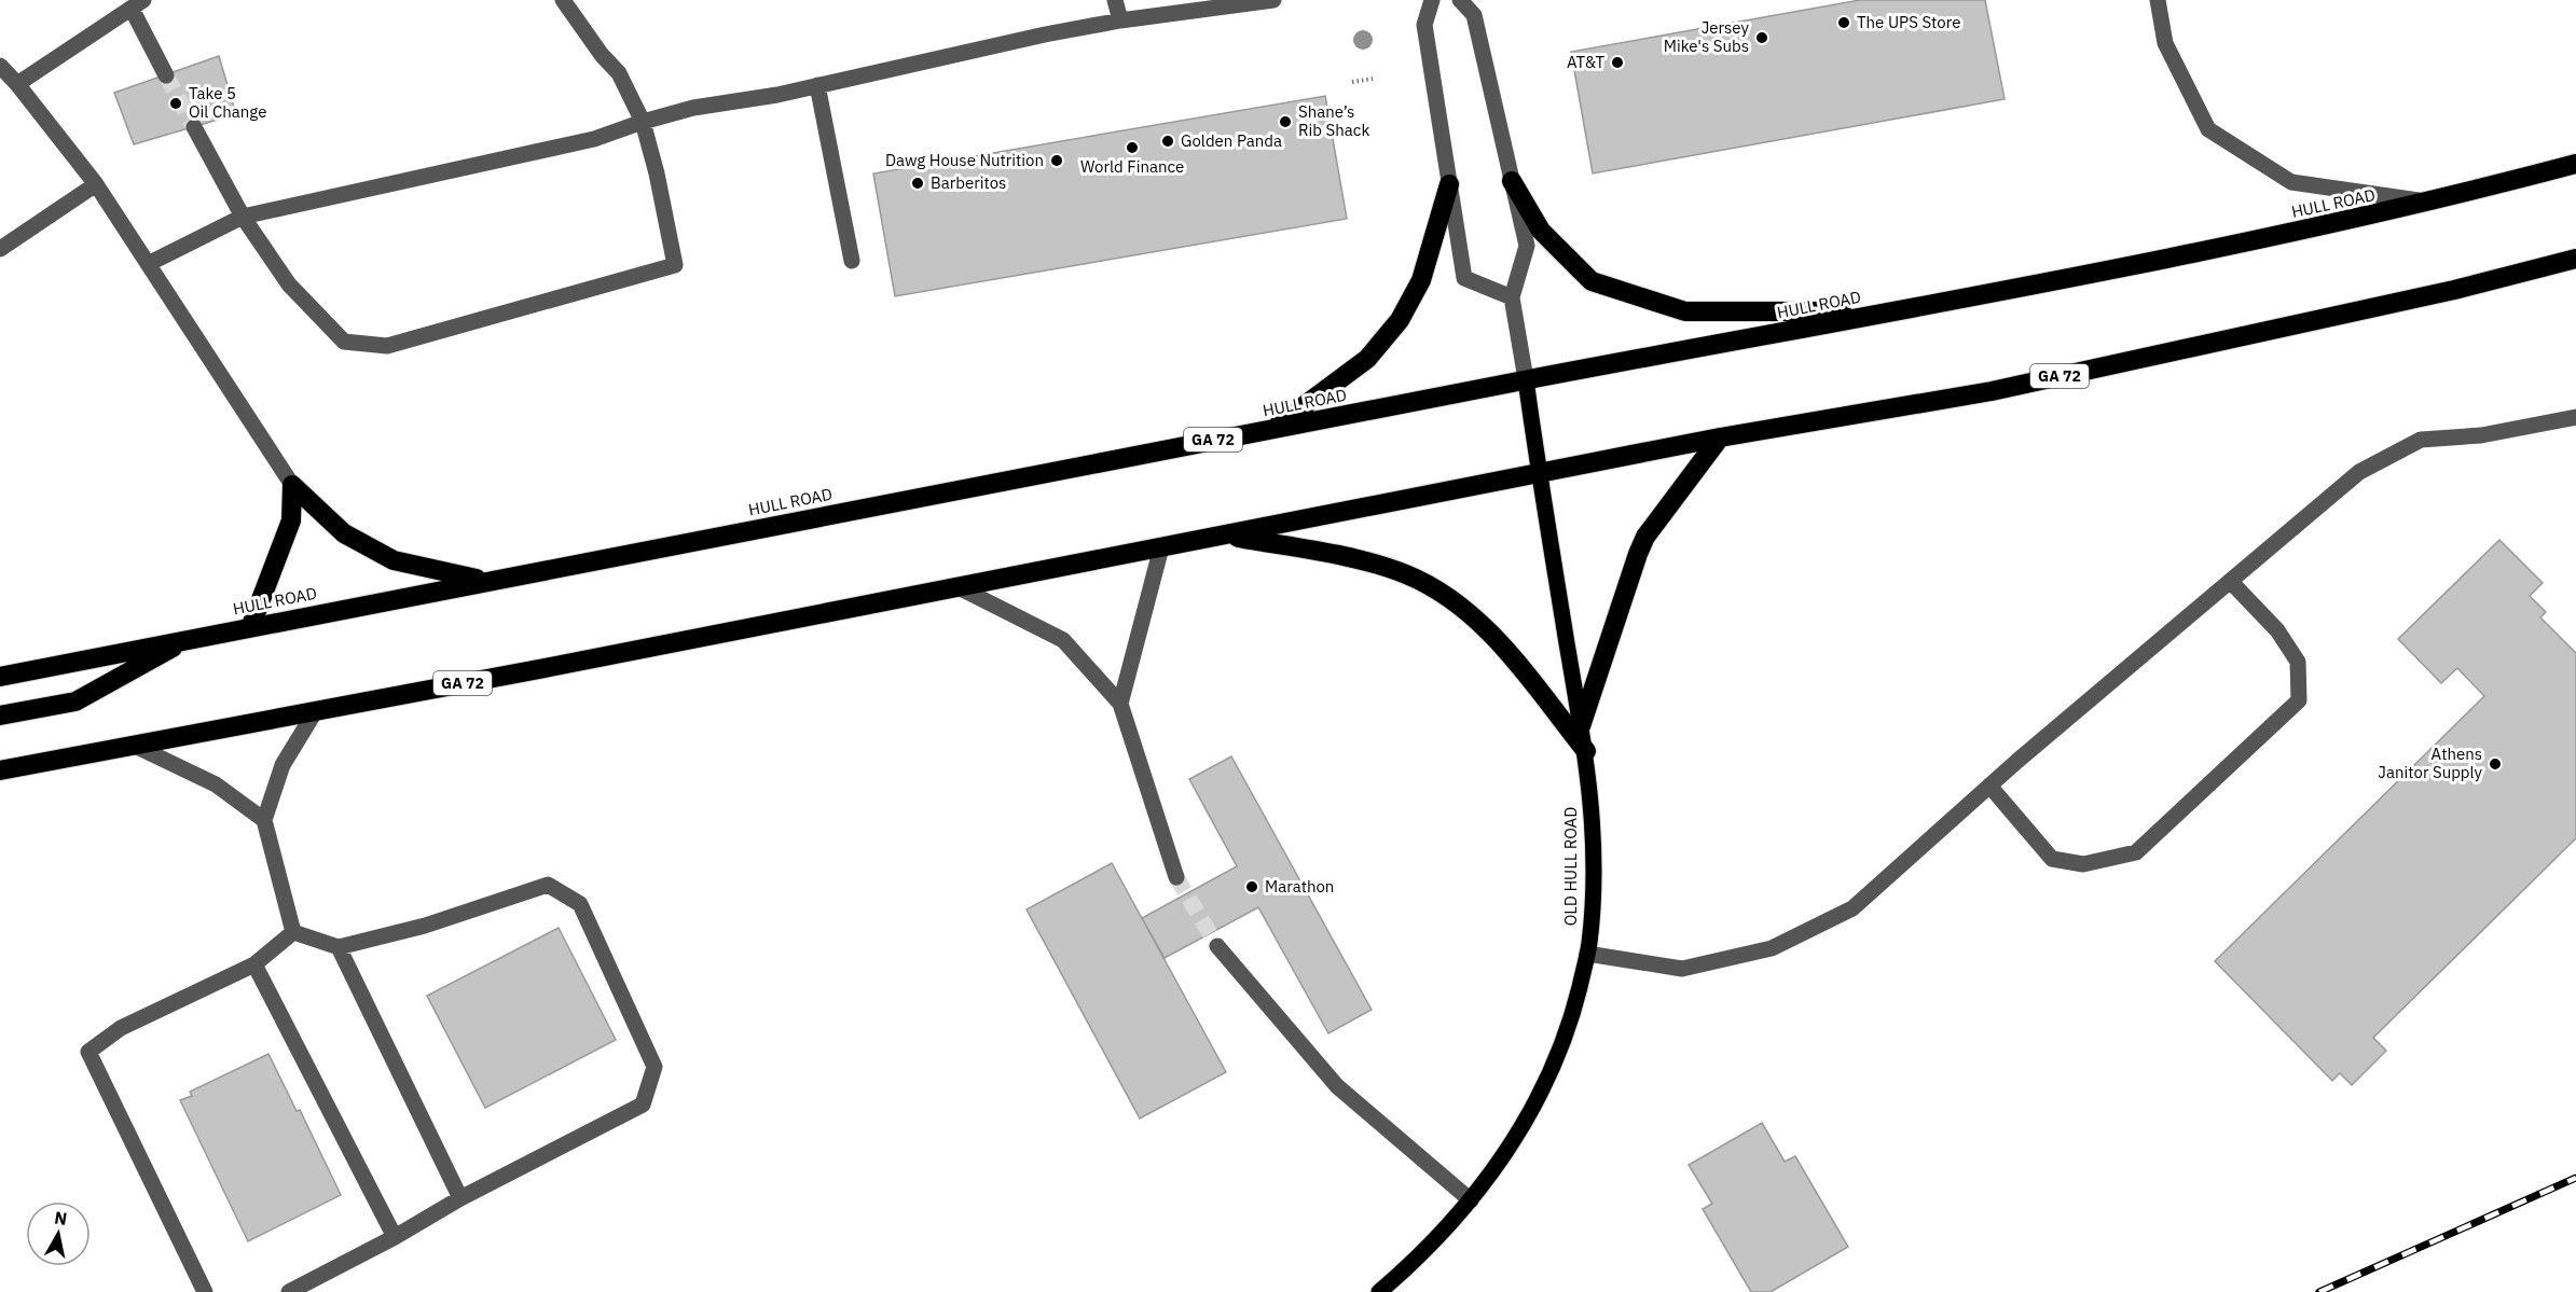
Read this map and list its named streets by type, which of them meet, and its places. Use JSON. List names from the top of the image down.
{
  "streets": {
    "highway": ["HULL ROAD", "GA 72"],
    "main road": ["OLD HULL ROAD"]
  },
  "crossings": [
    ["HULL ROAD", "OLD HULL ROAD"],
    ["GA 72", "OLD HULL ROAD"]
  ],
  "places": [
    "The UPS Store",
    "Jersey Mike's Subs",
    "AT&T",
    "Take 5 Oil Change",
    "Shane’s Rib Shack",
    "Golden Panda",
    "World Finance",
    "Dawg House Nutrition",
    "Barberitos",
    "Athens Janitor Supply",
    "Marathon"
  ],
  "north": "top"
}
